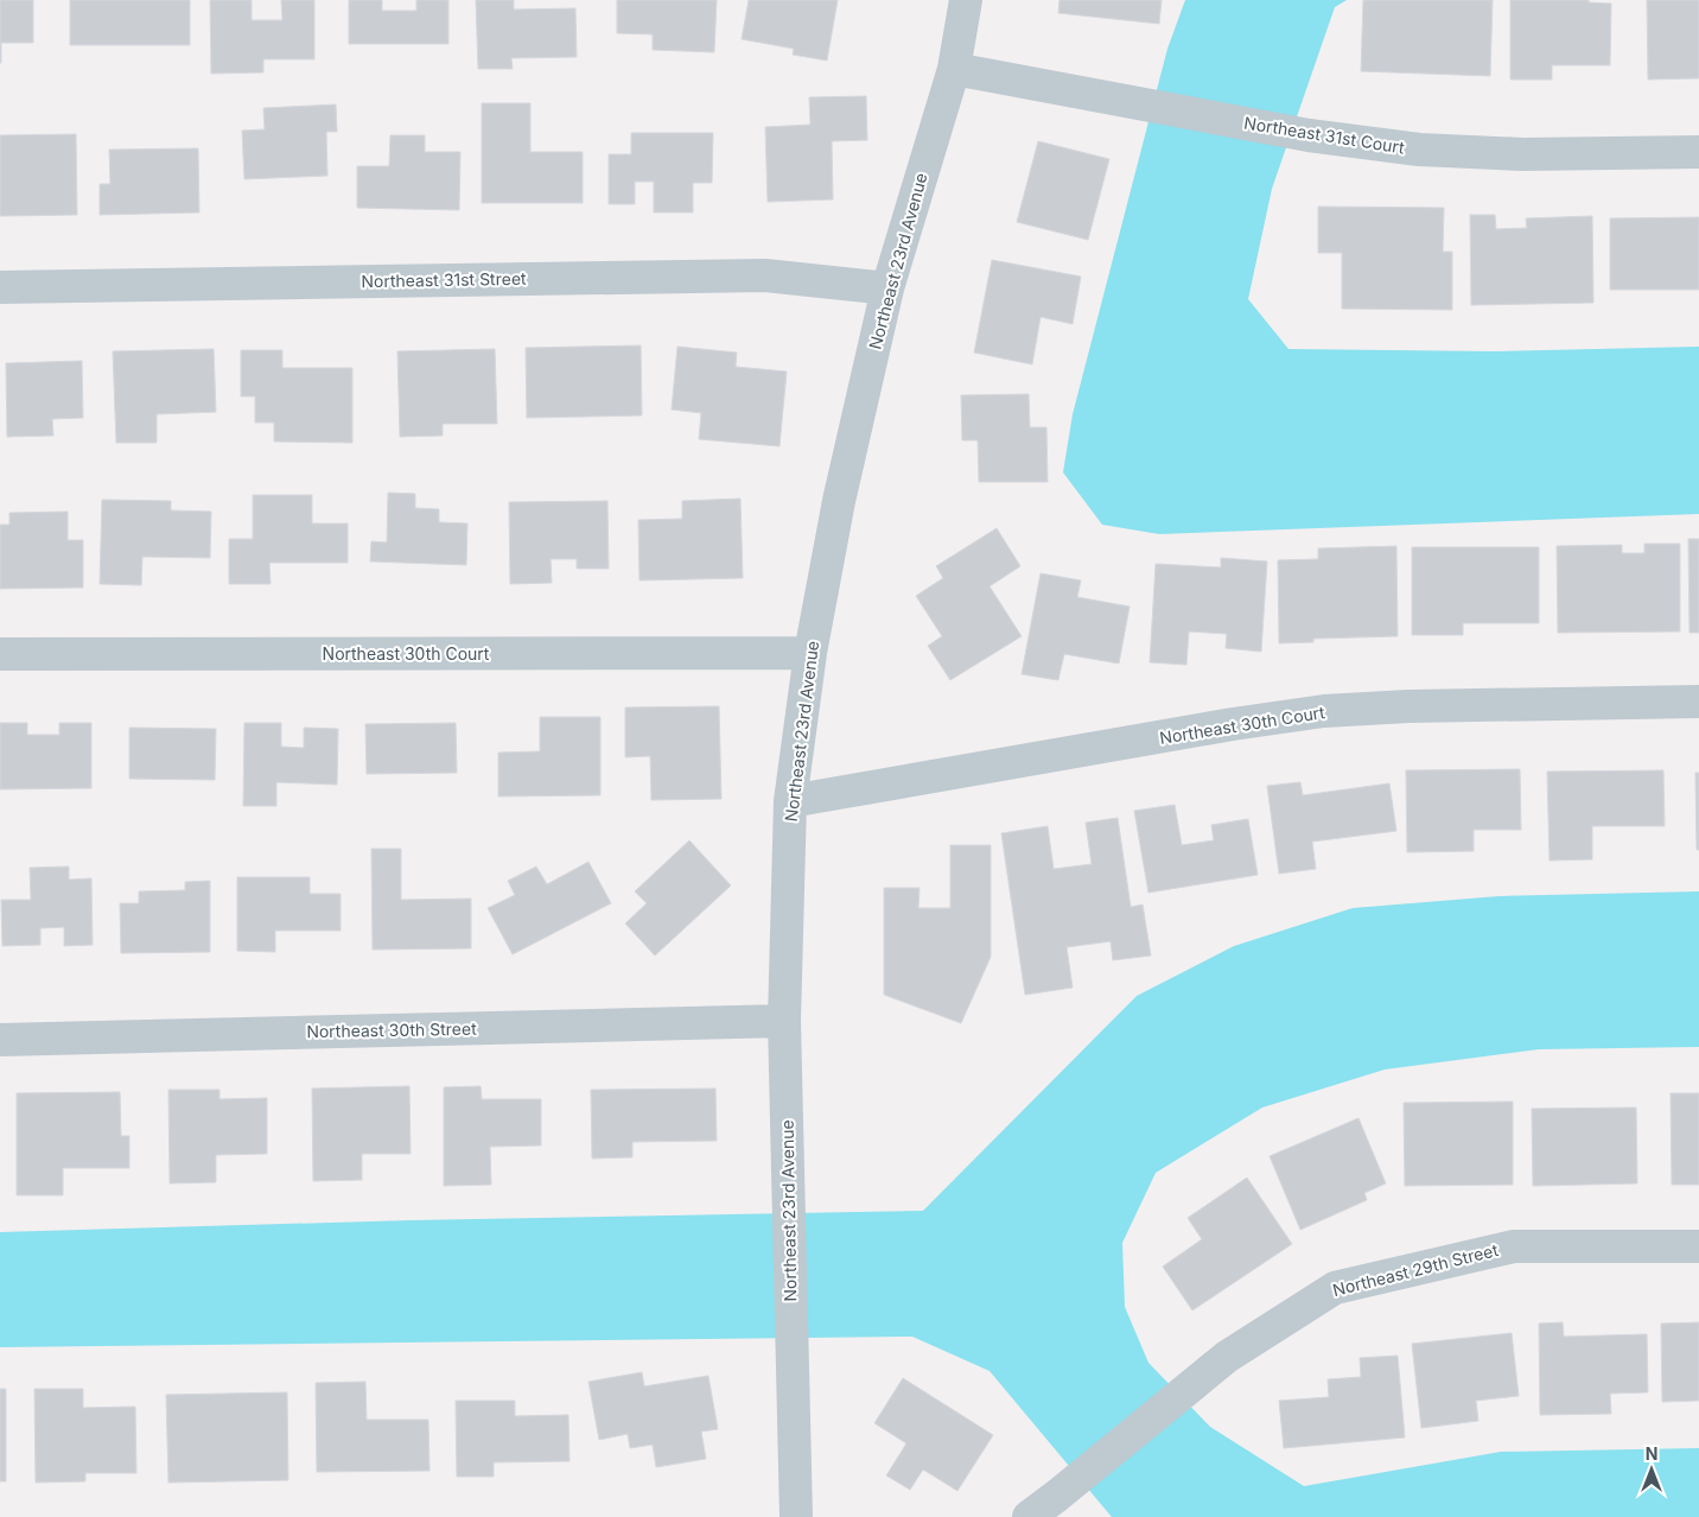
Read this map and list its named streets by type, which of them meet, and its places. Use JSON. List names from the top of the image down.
{
  "streets": {
    "street": [
      "Northeast 31st Court",
      "Northeast 23rd Avenue",
      "Northeast 31st Street",
      "Northeast 30th Court",
      "Northeast 30th Street",
      "Northeast 29th Street"
    ]
  },
  "crossings": [
    ["Northeast 31st Court", "Northeast 23rd Avenue"],
    ["Northeast 23rd Avenue", "Northeast 31st Street"],
    ["Northeast 23rd Avenue", "Northeast 30th Court"],
    ["Northeast 23rd Avenue", "Northeast 30th Street"]
  ],
  "north": "top"
}
